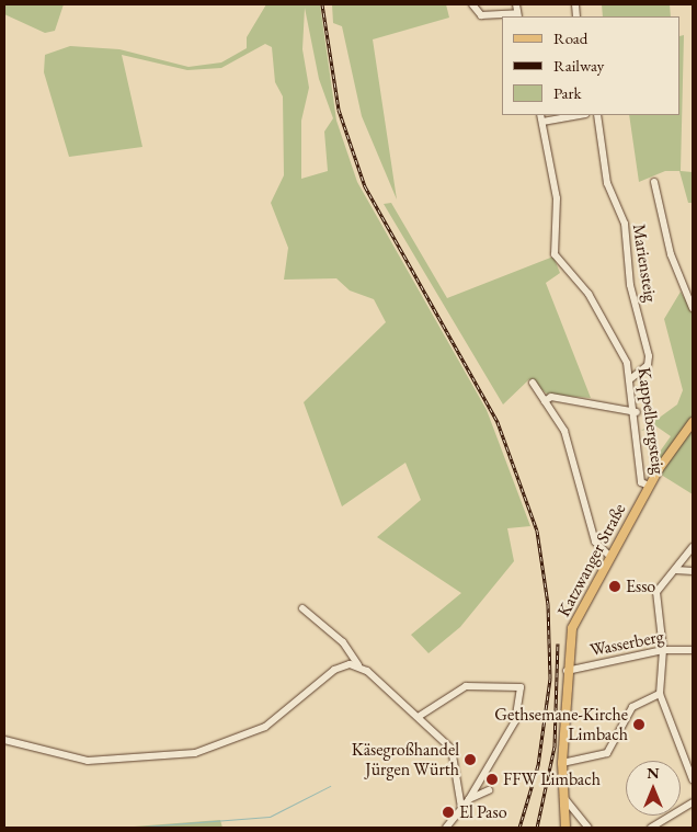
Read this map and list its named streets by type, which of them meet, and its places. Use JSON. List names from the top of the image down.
{
  "streets": {
    "main road": ["Katzwanger Straße"],
    "street": ["Mariensteig", "Kappelbergsteig", "Wasserberg"]
  },
  "crossings": [
    ["Mariensteig", "Kappelbergsteig"],
    ["Kappelbergsteig", "Katzwanger Straße"],
    ["Katzwanger Straße", "Wasserberg"]
  ],
  "places": [
    "Esso",
    "Gethsemane-Kirche Limbach",
    "Käsegroßhandel Jürgen Würth",
    "FFW Limbach",
    "El Paso"
  ],
  "legend": ["Road", "Railway", "Park"],
  "north": "top"
}
